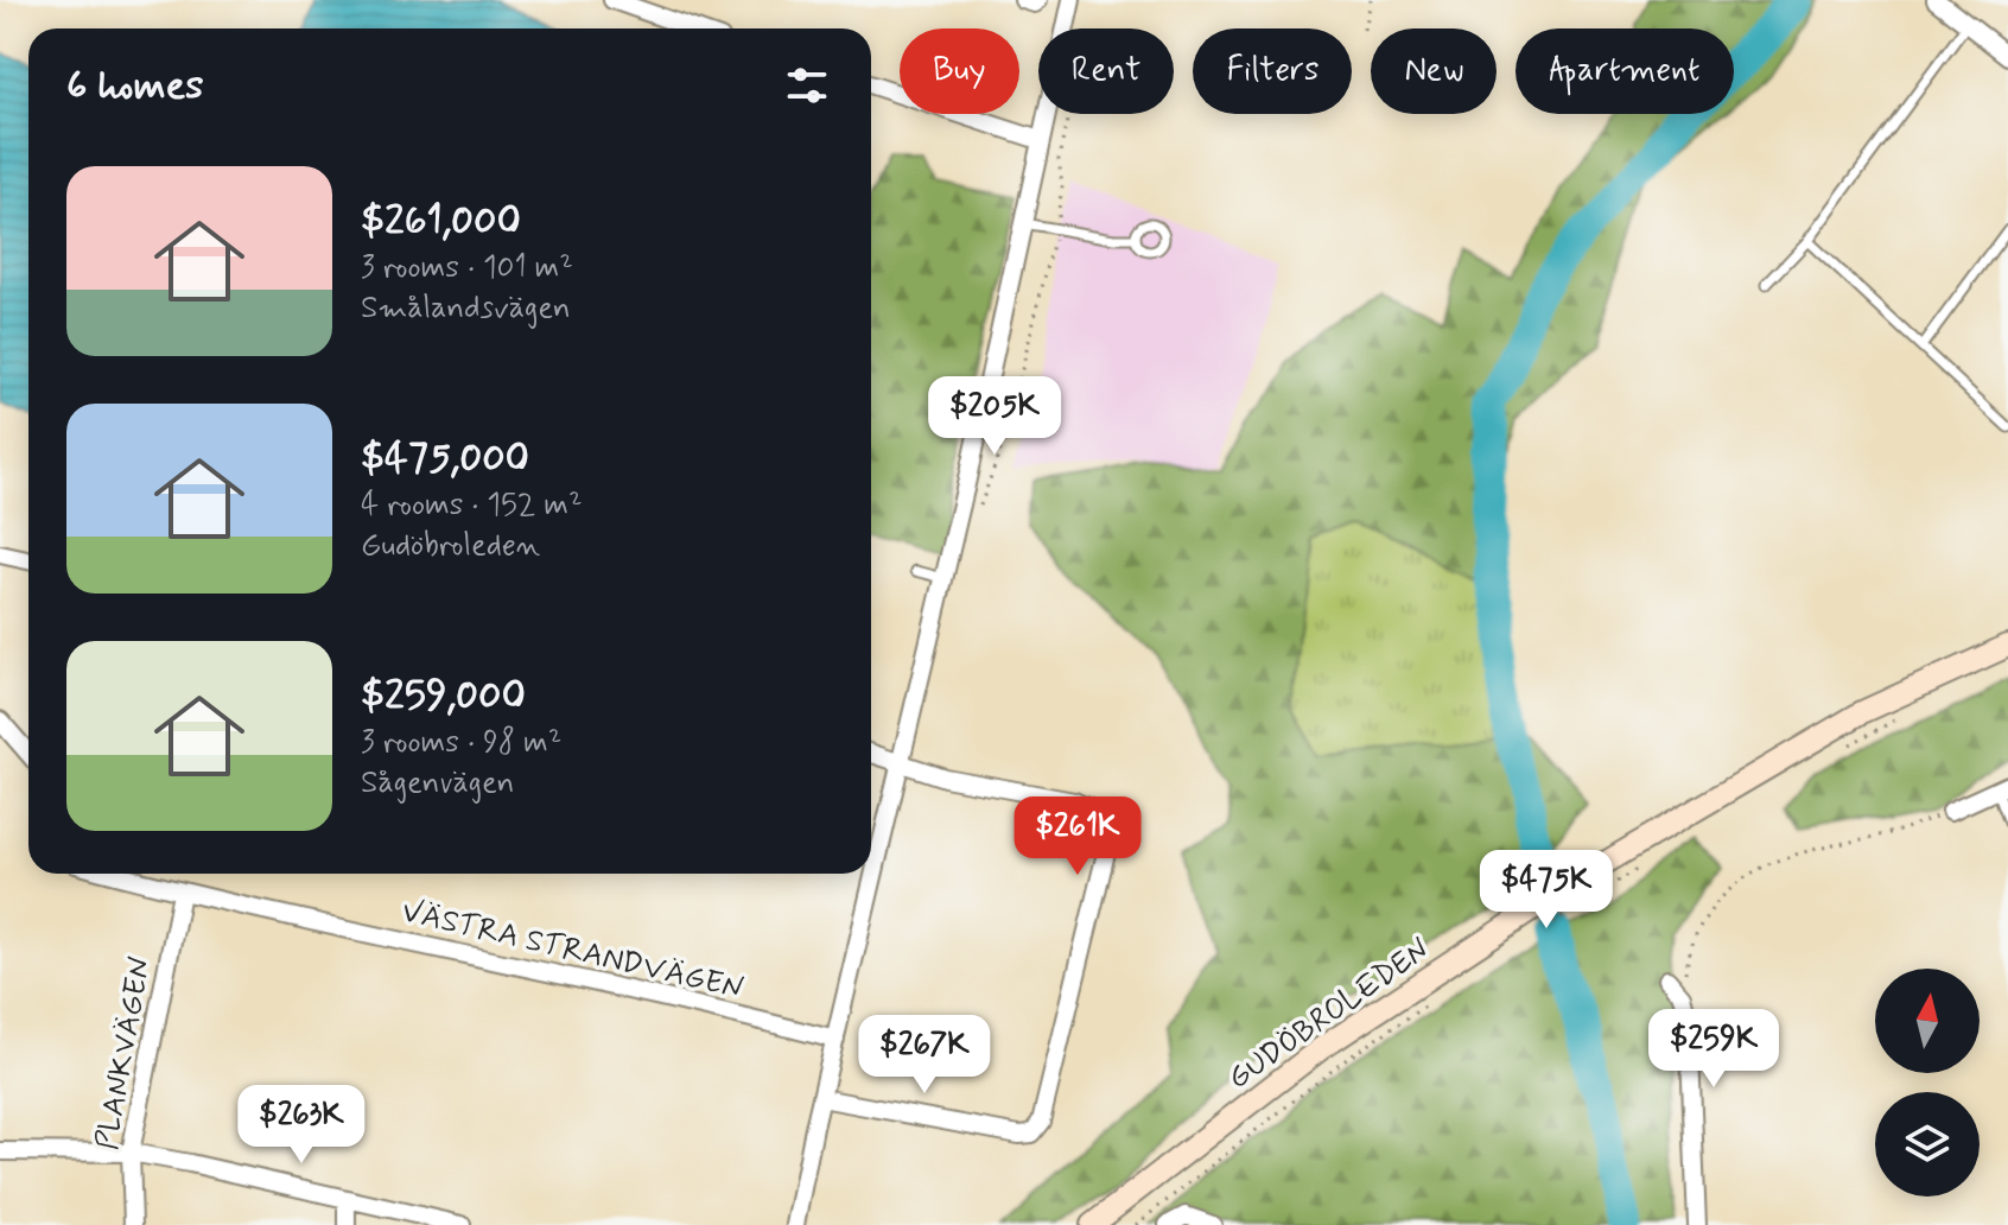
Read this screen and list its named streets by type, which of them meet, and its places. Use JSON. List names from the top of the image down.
{
  "streets": {
    "main road": ["GUDÖBROLEDEN"],
    "street": ["VÄSTRA STRANDVÄGEN", "PLANKVÄGEN"]
  },
  "crossings": [
    ["VÄSTRA STRANDVÄGEN", "PLANKVÄGEN"]
  ],
  "north": "top",
  "page": {
    "chip": [
      "Buy",
      "Rent",
      "Filters",
      "New",
      "Apartment"
    ],
    "heading": "6 homes",
    "list": [
      {
        "name": "$261,000",
        "note": "3 rooms · 101 m² · Smålandsvägen"
      },
      {
        "name": "$475,000",
        "note": "4 rooms · 152 m² · Gudöbroleden"
      },
      {
        "name": "$259,000",
        "note": "3 rooms · 98 m² · Sågenvägen"
      }
    ],
    "price": [
      "$205K",
      "$261K",
      "$475K",
      "$259K",
      "$267K",
      "$263K"
    ]
  }
}
